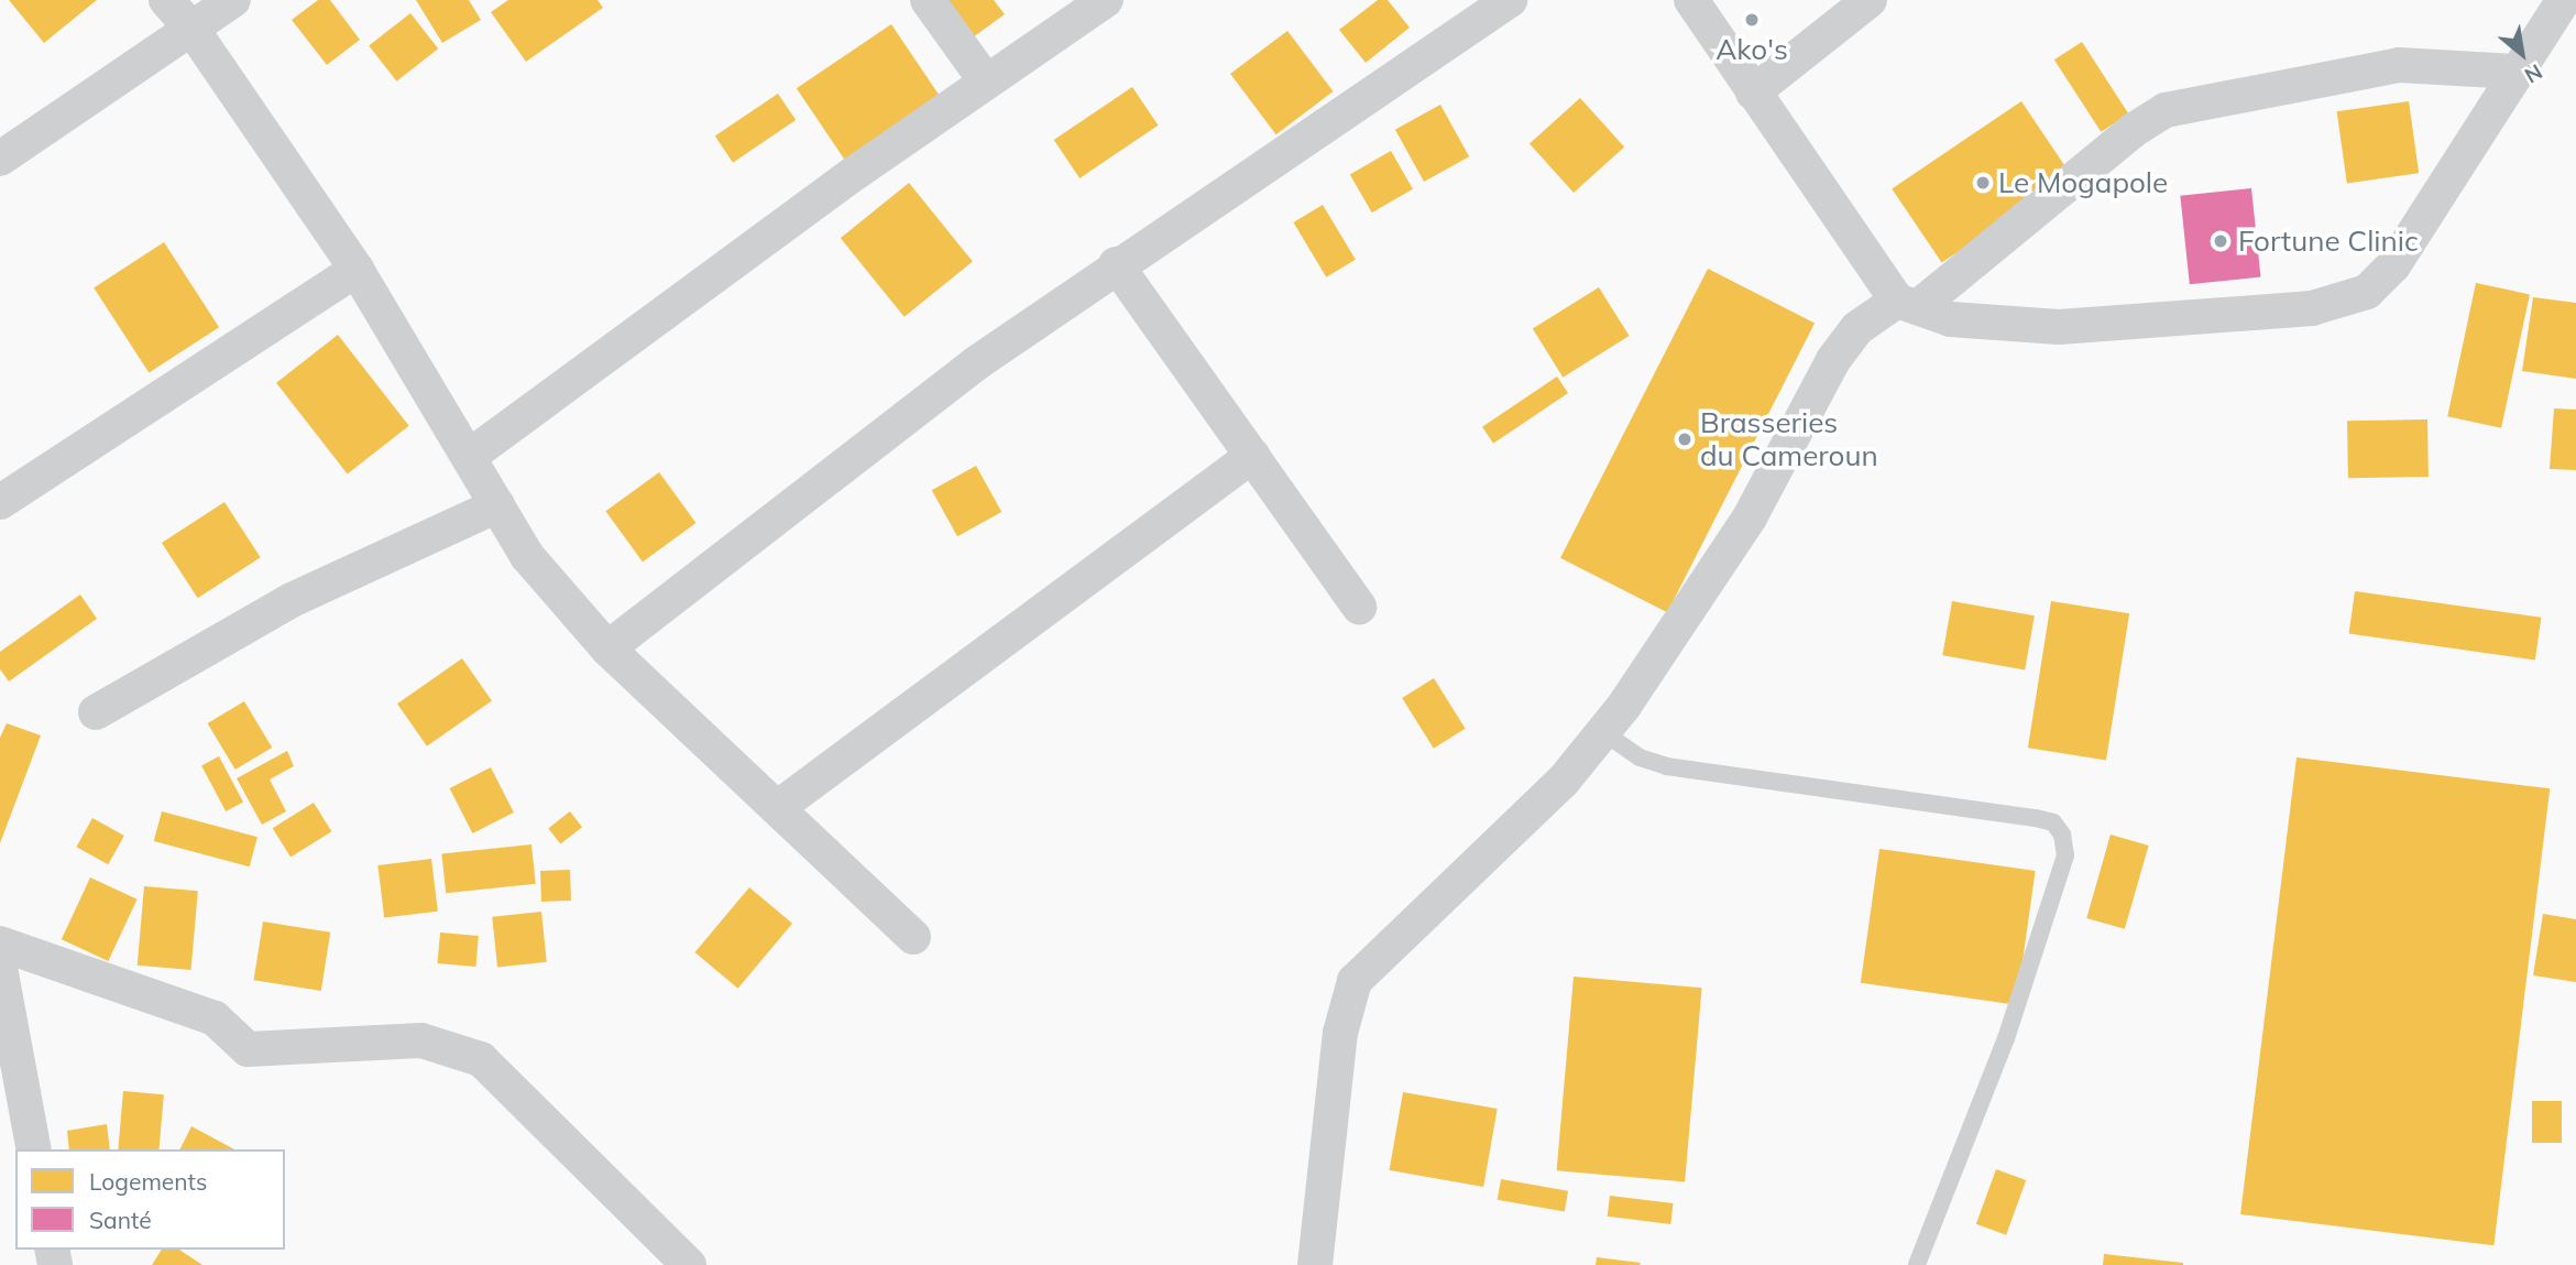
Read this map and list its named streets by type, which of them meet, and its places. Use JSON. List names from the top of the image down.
{
  "places": [
    "Ako's",
    "Le Mogapole",
    "Fortune Clinic",
    "Brasseries du Cameroun"
  ],
  "legend": ["Logements", "Santé"],
  "north": "bottom right"
}
